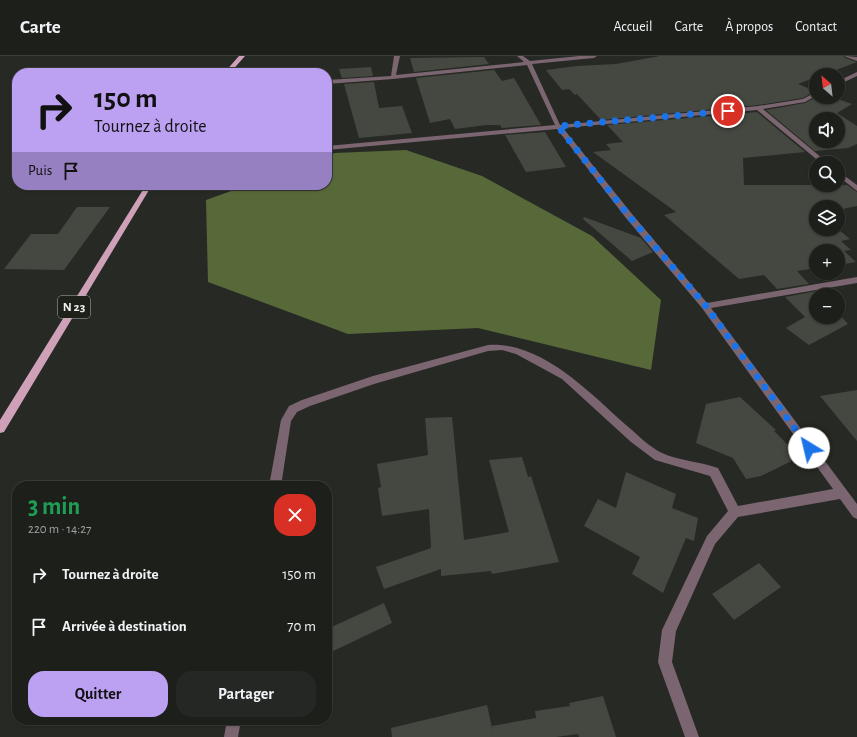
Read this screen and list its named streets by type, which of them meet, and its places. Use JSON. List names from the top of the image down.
{
  "streets": {
    "main road": ["N 23"]
  },
  "north": "top left",
  "page": {
    "header": "Carte",
    "nav": [
      "Accueil",
      "Carte",
      "À propos",
      "Contact"
    ],
    "map_buttons": ["+", "−"],
    "turn": ["150 m", "Tournez à droite"],
    "then": "Puis",
    "heading": ["3 min", "220 m · 14:27"],
    "list": [
      {
        "name": "Tournez à droite",
        "value": "150 m"
      },
      {
        "name": "Arrivée à destination",
        "value": "70 m"
      }
    ],
    "buttons": ["Quitter", "Partager"]
  }
}
